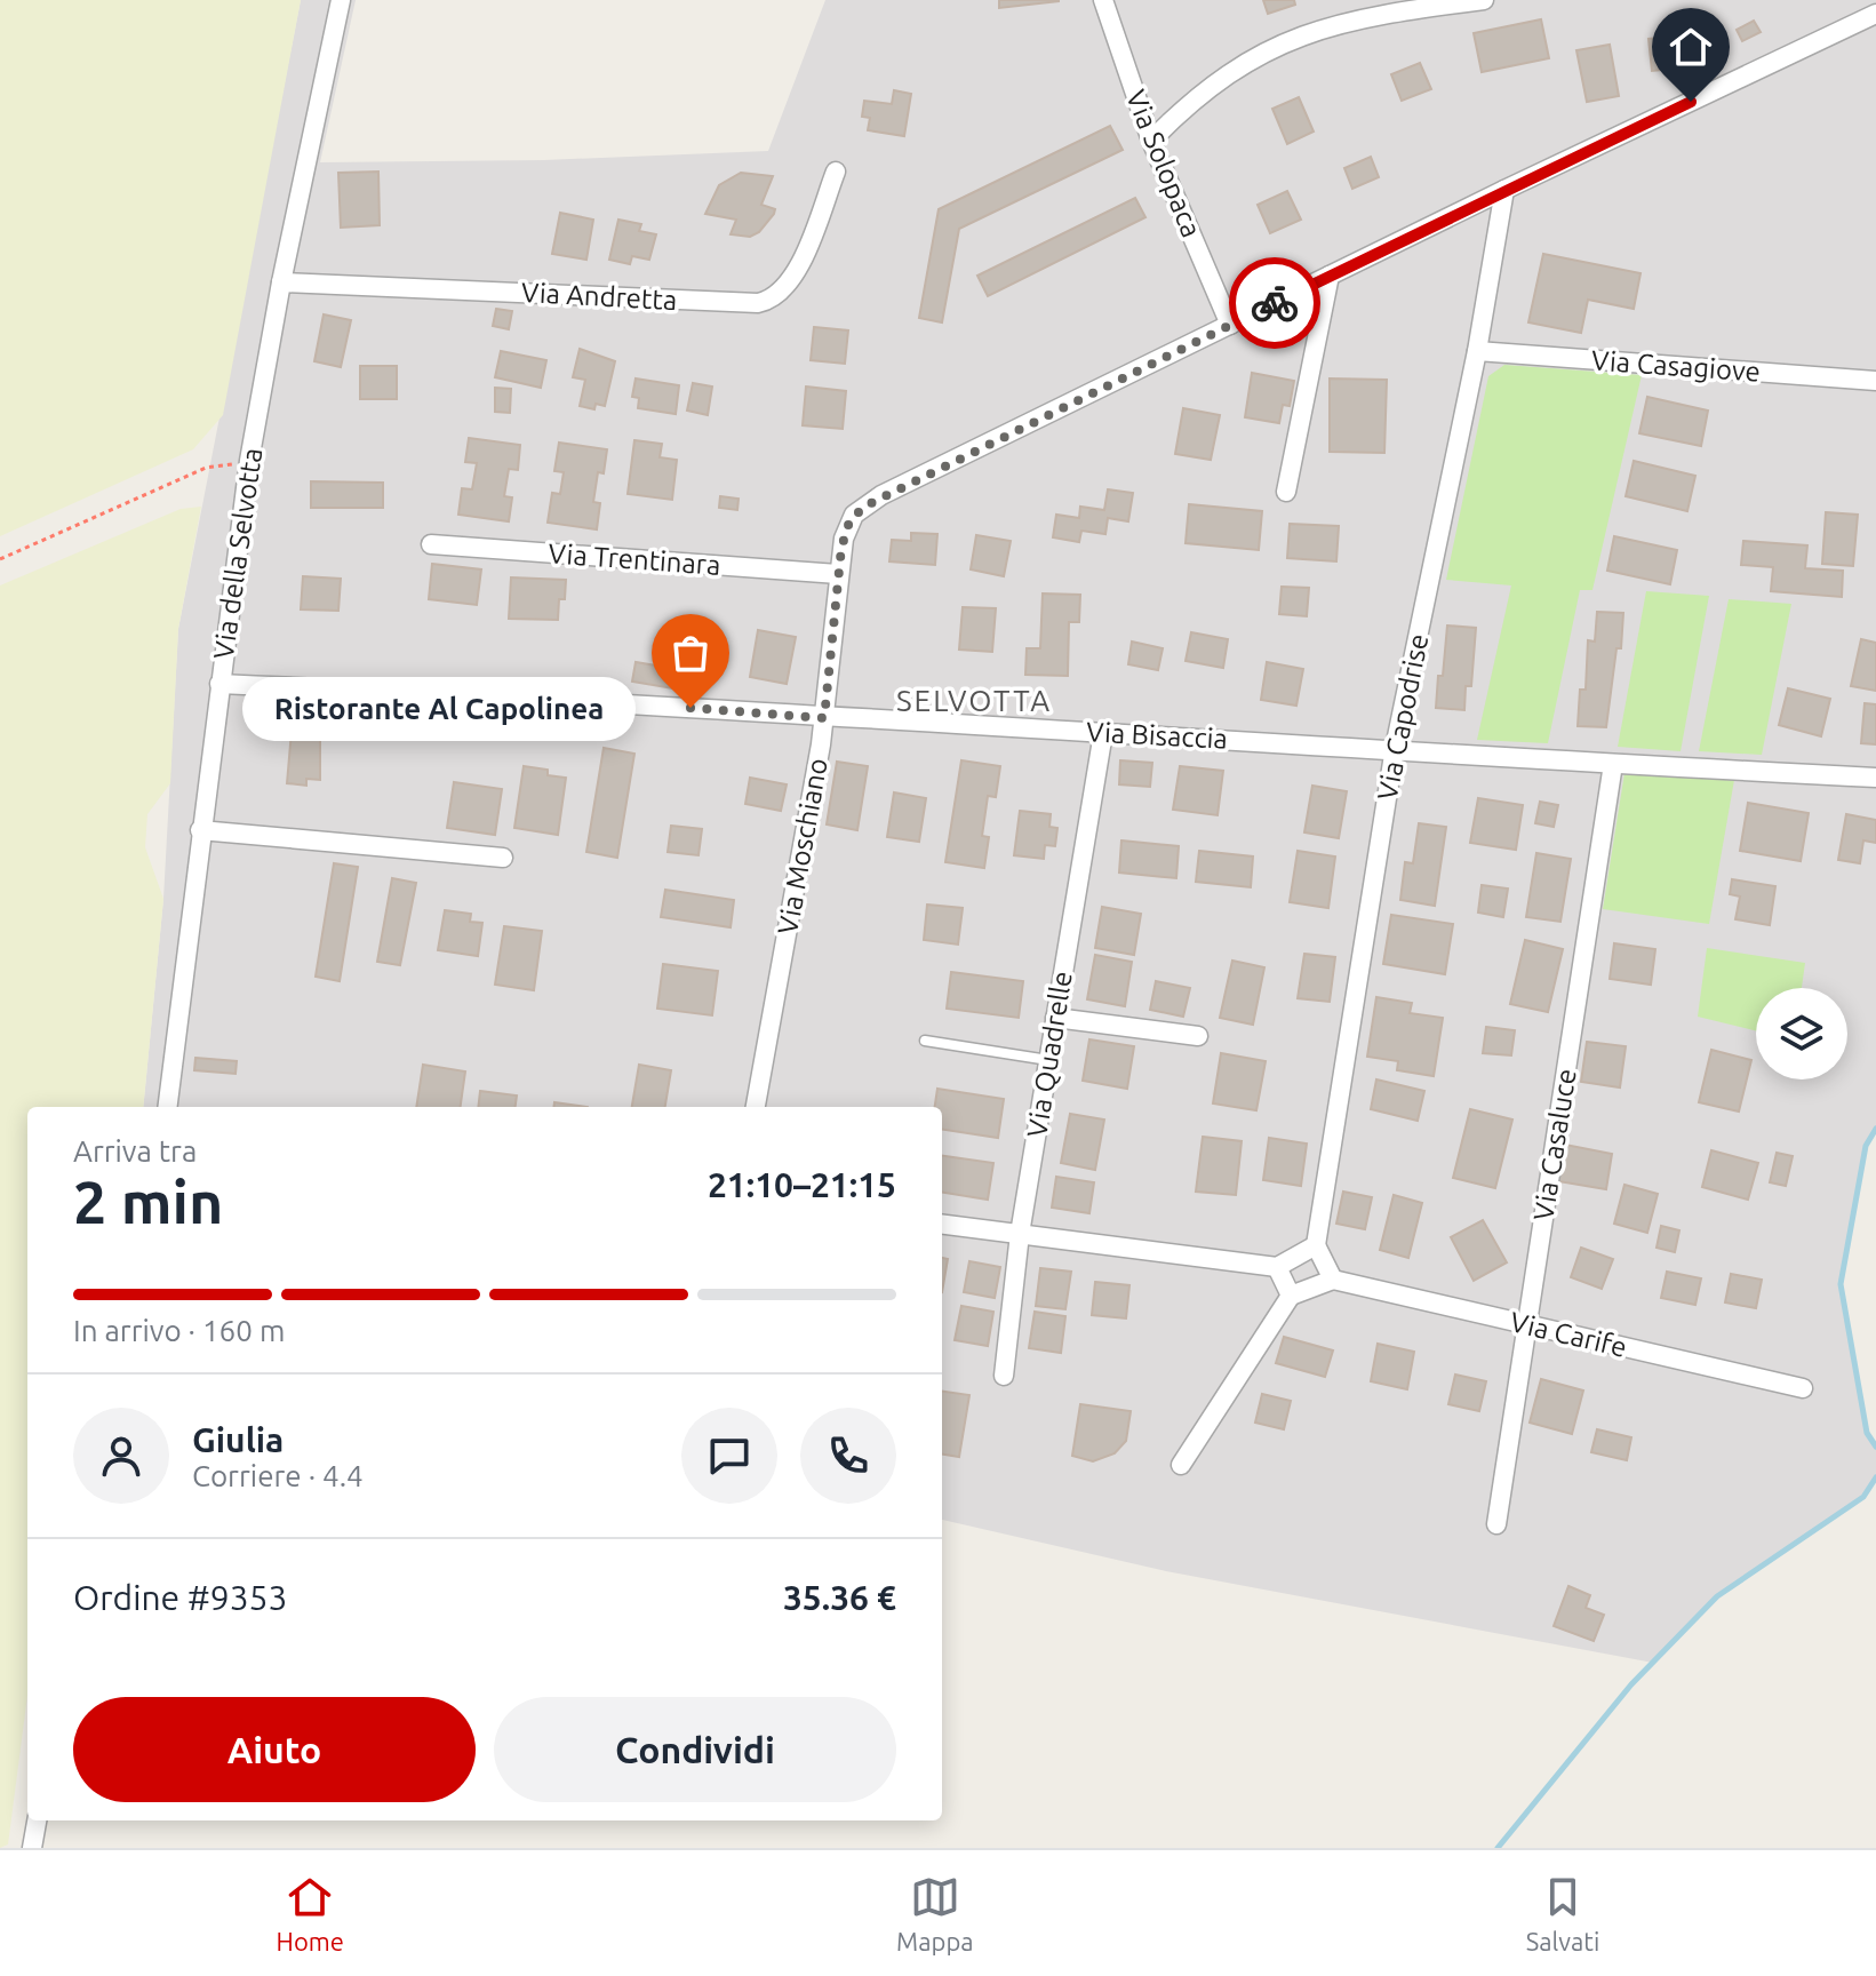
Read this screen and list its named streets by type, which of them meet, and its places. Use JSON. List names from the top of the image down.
{
  "streets": {
    "street": [
      "Via Solopaca",
      "Via Andretta",
      "Via Casagiove",
      "Via della Selvotta",
      "Via Trentinara",
      "Via Capodrise",
      "Via Bisaccia",
      "Via Moschiano",
      "Via Quadrelle",
      "Via Casaluce",
      "Via Carife"
    ]
  },
  "crossings": [
    ["Via Solopaca", "Via Moschiano"],
    ["Via Andretta", "Via della Selvotta"],
    ["Via Casagiove", "Via Capodrise"],
    ["Via della Selvotta", "Via Bisaccia"],
    ["Via Trentinara", "Via Moschiano"],
    ["Via Capodrise", "Via Bisaccia"],
    ["Via Capodrise", "Via Moschiano"],
    ["Via Bisaccia", "Via Moschiano"],
    ["Via Bisaccia", "Via Quadrelle"],
    ["Via Bisaccia", "Via Casaluce"],
    ["Via Casaluce", "Via Carife"]
  ],
  "districts": ["SELVOTTA"],
  "places": ["Ristorante Al Capolinea"],
  "page": {
    "bubble": "Ristorante Al Capolinea",
    "heading": ["2 min", "Arriva tra", "21:10–21:15"],
    "panel": [
      "Giulia",
      "Corriere · 4.4",
      "Ordine #9353",
      "35.36 €"
    ],
    "bar": "In arrivo · 160 m",
    "buttons": ["Aiuto", "Condividi"],
    "tabs": ["Home", "Mappa", "Salvati"]
  }
}
